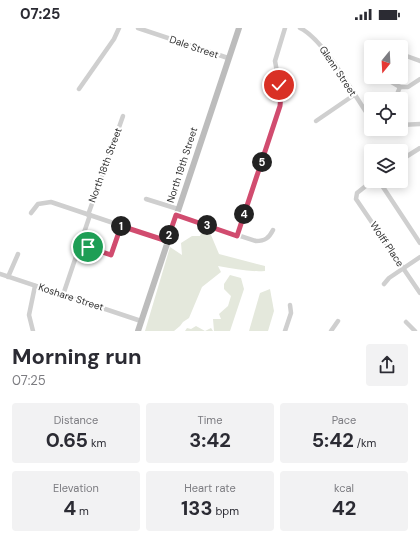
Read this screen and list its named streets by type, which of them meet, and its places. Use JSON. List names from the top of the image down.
{
  "streets": {
    "street": [
      "Dale Street",
      "Glenn Street",
      "North 18th Street",
      "North 19th Street",
      "Wolff Place",
      "Koshare Street"
    ]
  },
  "crossings": [
    ["Dale Street", "North 19th Street"],
    ["North 18th Street", "Koshare Street"],
    ["North 19th Street", "Koshare Street"]
  ],
  "north": "bottom",
  "page": {
    "status": "07:25",
    "pins": [
      "5",
      "4",
      "3",
      "1",
      "2"
    ],
    "heading": ["Morning run", "07:25"],
    "stats": [
      ["Distance", "0.65 km"],
      ["Time", "3:42"],
      ["Pace", "5:42 /km"],
      ["Elevation", "4 m"],
      ["Heart rate", "133 bpm"],
      ["kcal", "42"]
    ]
  }
}
